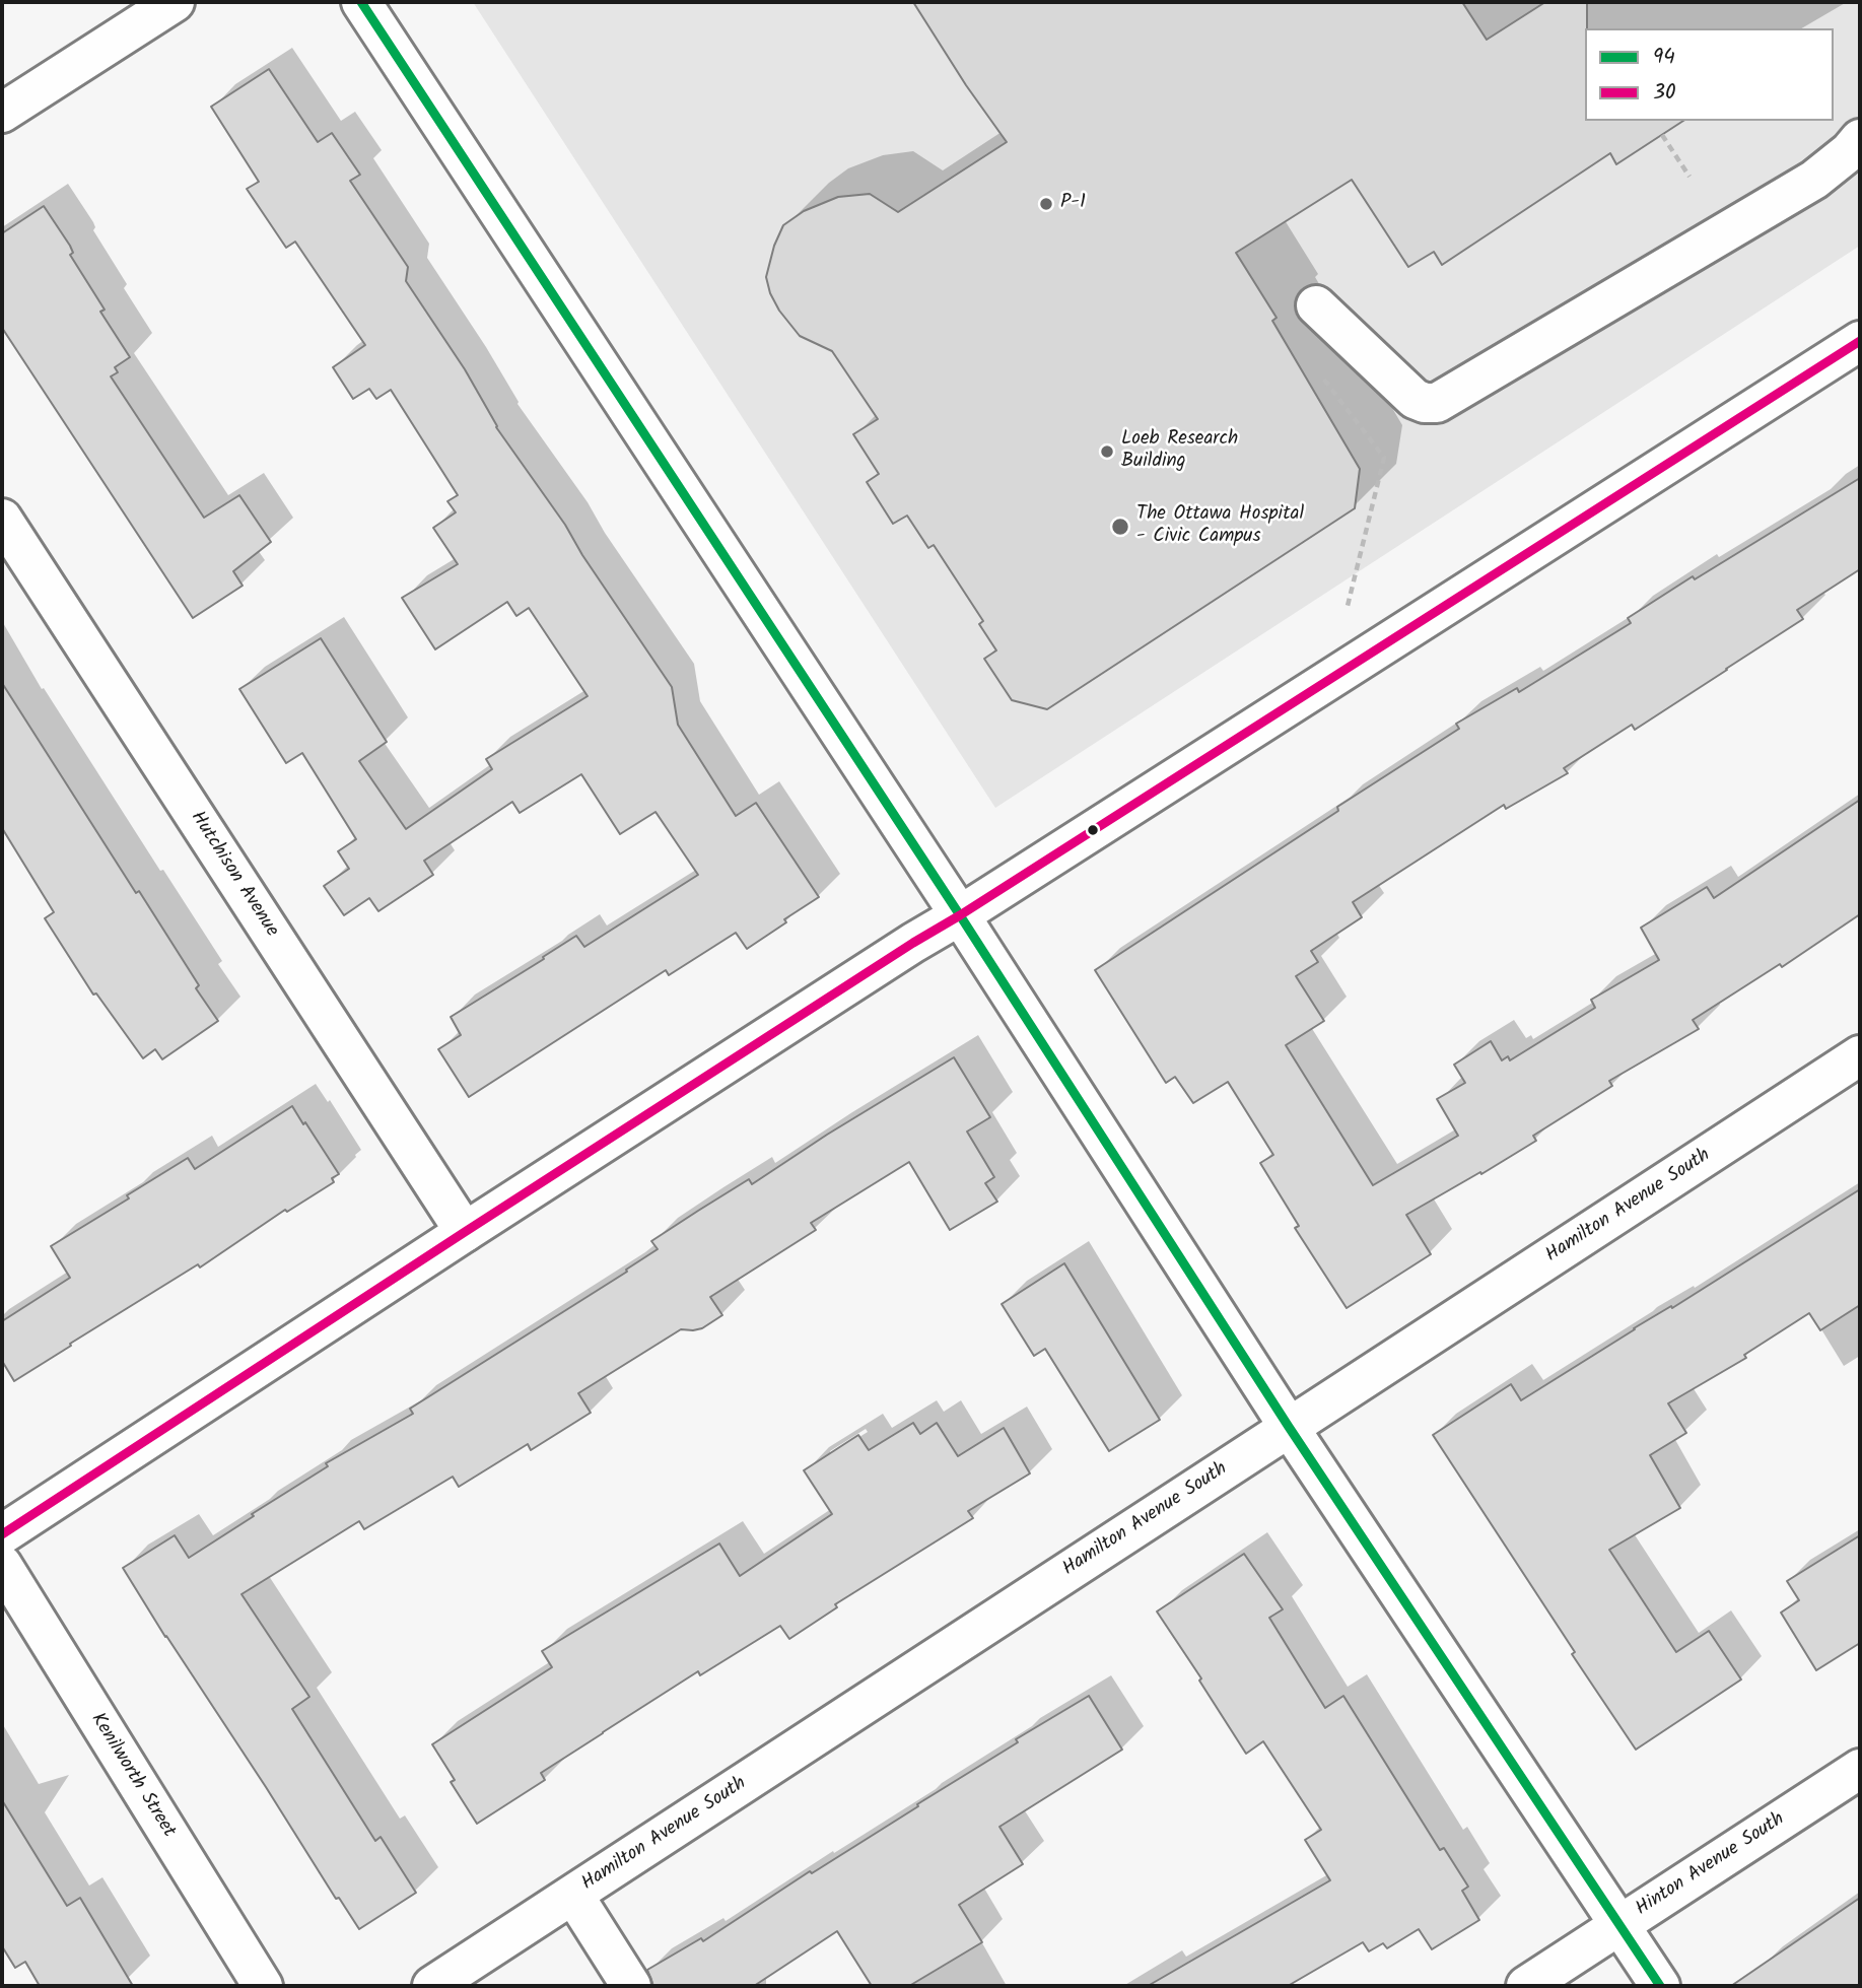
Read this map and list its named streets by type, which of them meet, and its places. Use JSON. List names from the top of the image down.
{
  "streets": {
    "street": [
      "Hutchison Avenue",
      "Hamilton Avenue South",
      "Kenilworth Street",
      "Hinton Avenue South"
    ]
  },
  "places": ["P-1", "Loeb Research Building", "The Ottawa Hospital - Civic Campus"],
  "lines": ["transit line 94", "transit line 30"],
  "legend": ["94", "30"]
}
